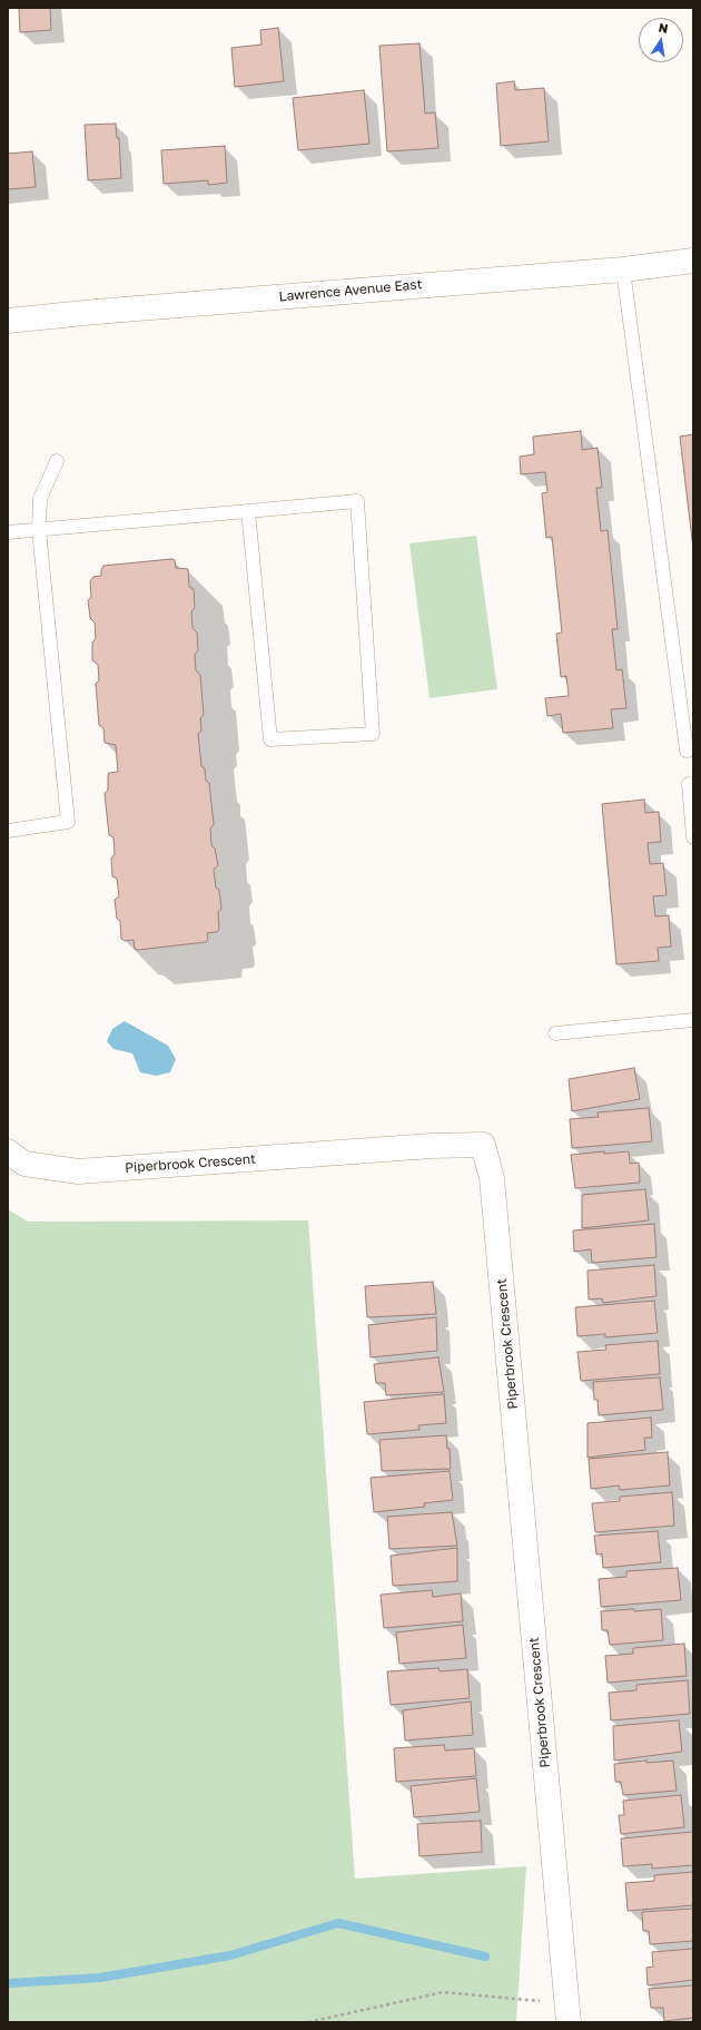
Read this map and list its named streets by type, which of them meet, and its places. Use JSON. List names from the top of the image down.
{
  "streets": {
    "street": ["Lawrence Avenue East", "Piperbrook Crescent"]
  },
  "north": "top"
}
